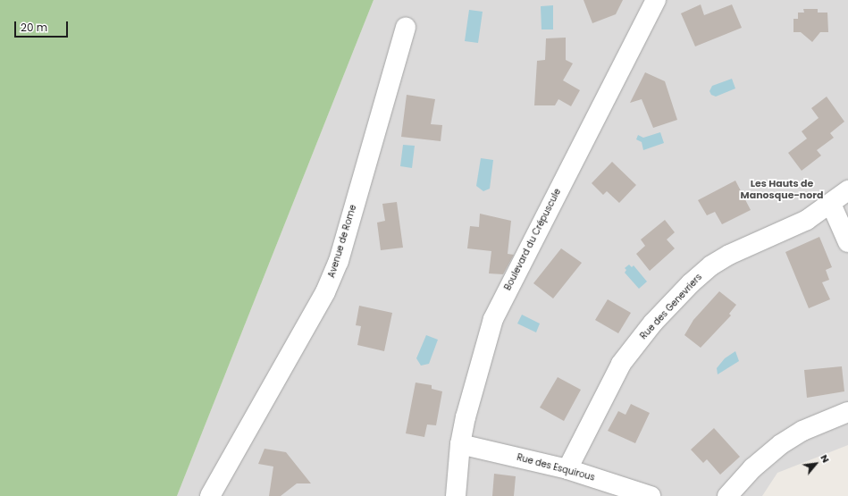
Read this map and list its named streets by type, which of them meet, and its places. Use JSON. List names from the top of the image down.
{
  "streets": {
    "street": [
      "Boulevard du Crépuscule",
      "Avenue de Rome",
      "Rue des Genevriers",
      "Rue des Esquirous"
    ]
  },
  "crossings": [
    ["Boulevard du Crépuscule", "Rue des Esquirous"],
    ["Rue des Genevriers", "Rue des Esquirous"]
  ],
  "districts": ["Les Hauts de Manosque-nord"],
  "scale_bar": "20 m",
  "north": "top right"
}
